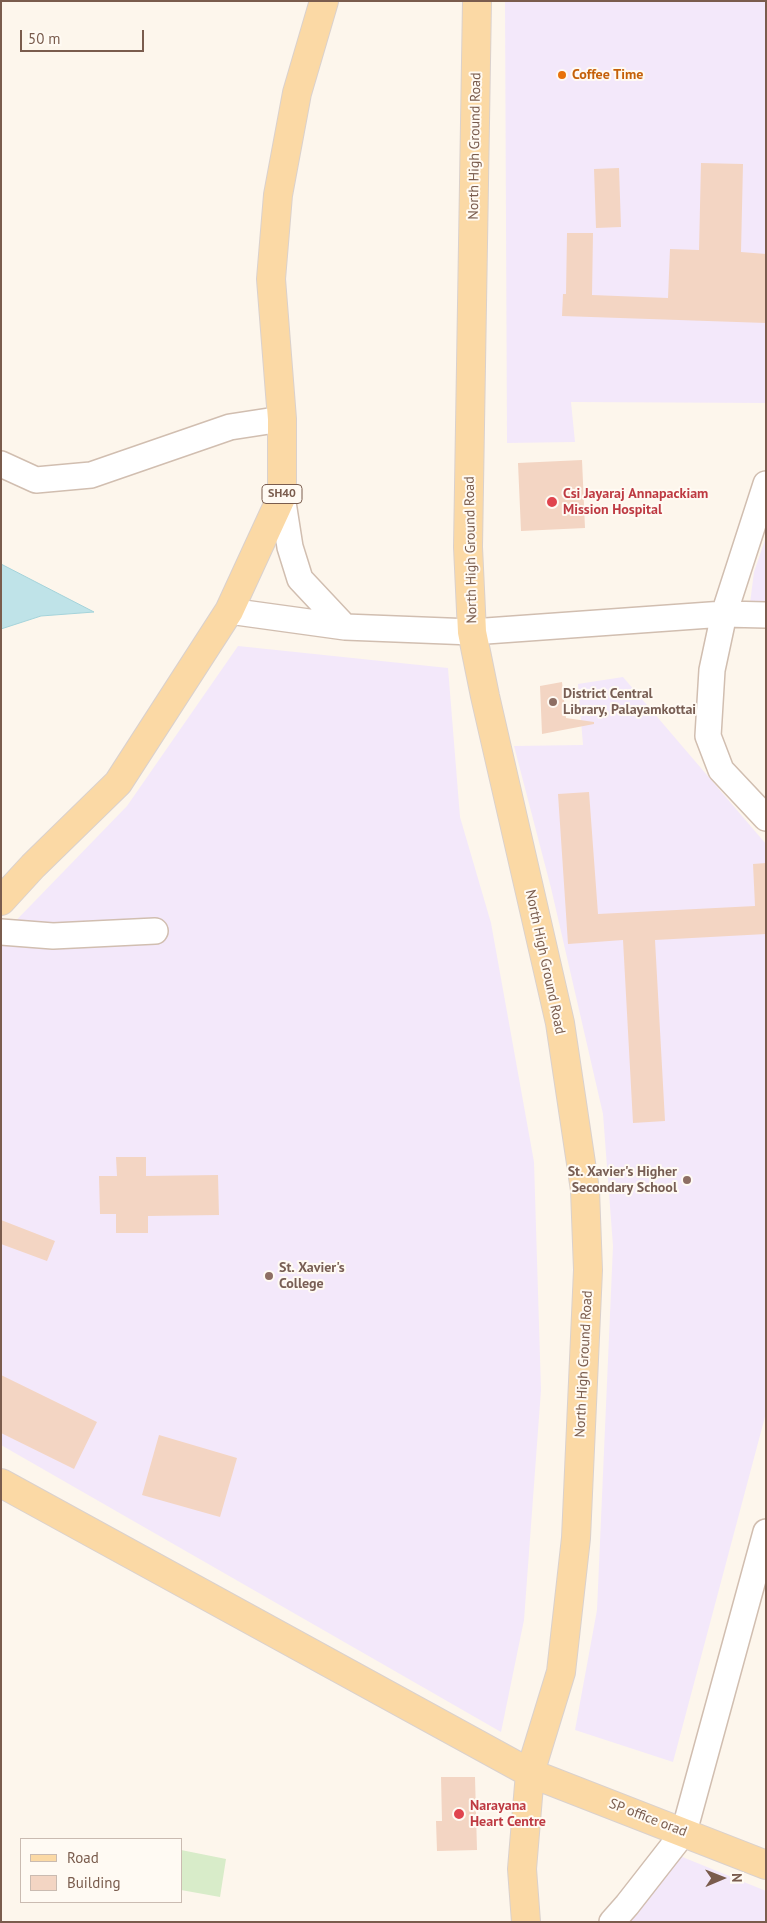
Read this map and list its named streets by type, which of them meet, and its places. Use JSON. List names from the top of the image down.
{
  "streets": {
    "main road": ["North High Ground Road", "SH40", "SP office orad"]
  },
  "crossings": [
    ["North High Ground Road", "SP office orad"]
  ],
  "places": [
    "Coffee Time",
    "Csi Jayaraj Annapackiam Mission Hospital",
    "District Central Library, Palayamkottai",
    "St. Xavier's Higher Secondary School",
    "St. Xavier's College",
    "Narayana Heart Centre"
  ],
  "legend": ["Road", "Building"],
  "scale_bar": "50 m",
  "north": "right"
}
